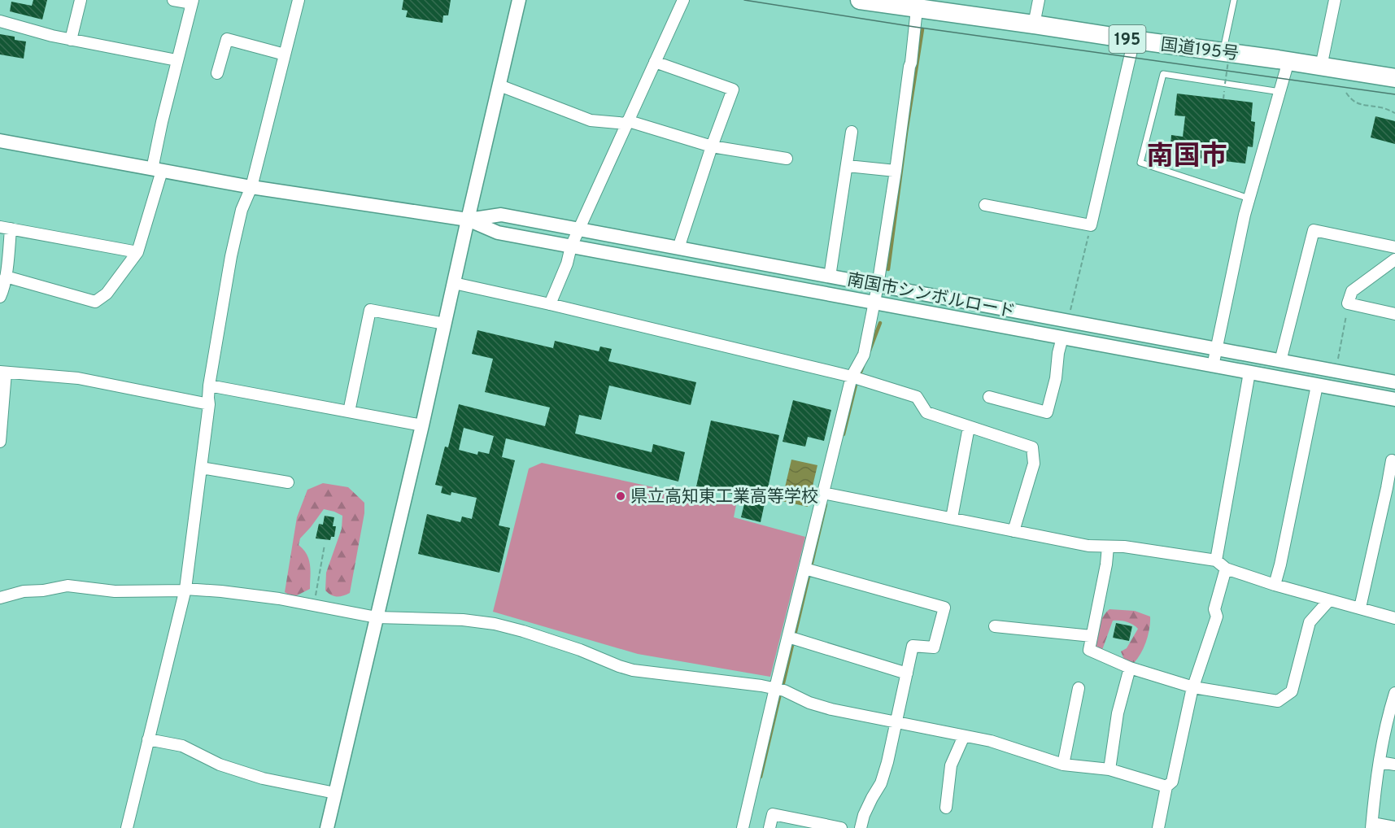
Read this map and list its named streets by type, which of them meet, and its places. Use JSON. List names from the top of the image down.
{
  "streets": {
    "highway": ["195", "国道195号"],
    "street": ["南国市シンボルロード"]
  },
  "districts": ["南国市"],
  "places": ["県立高知東工業高等学校"]
}
